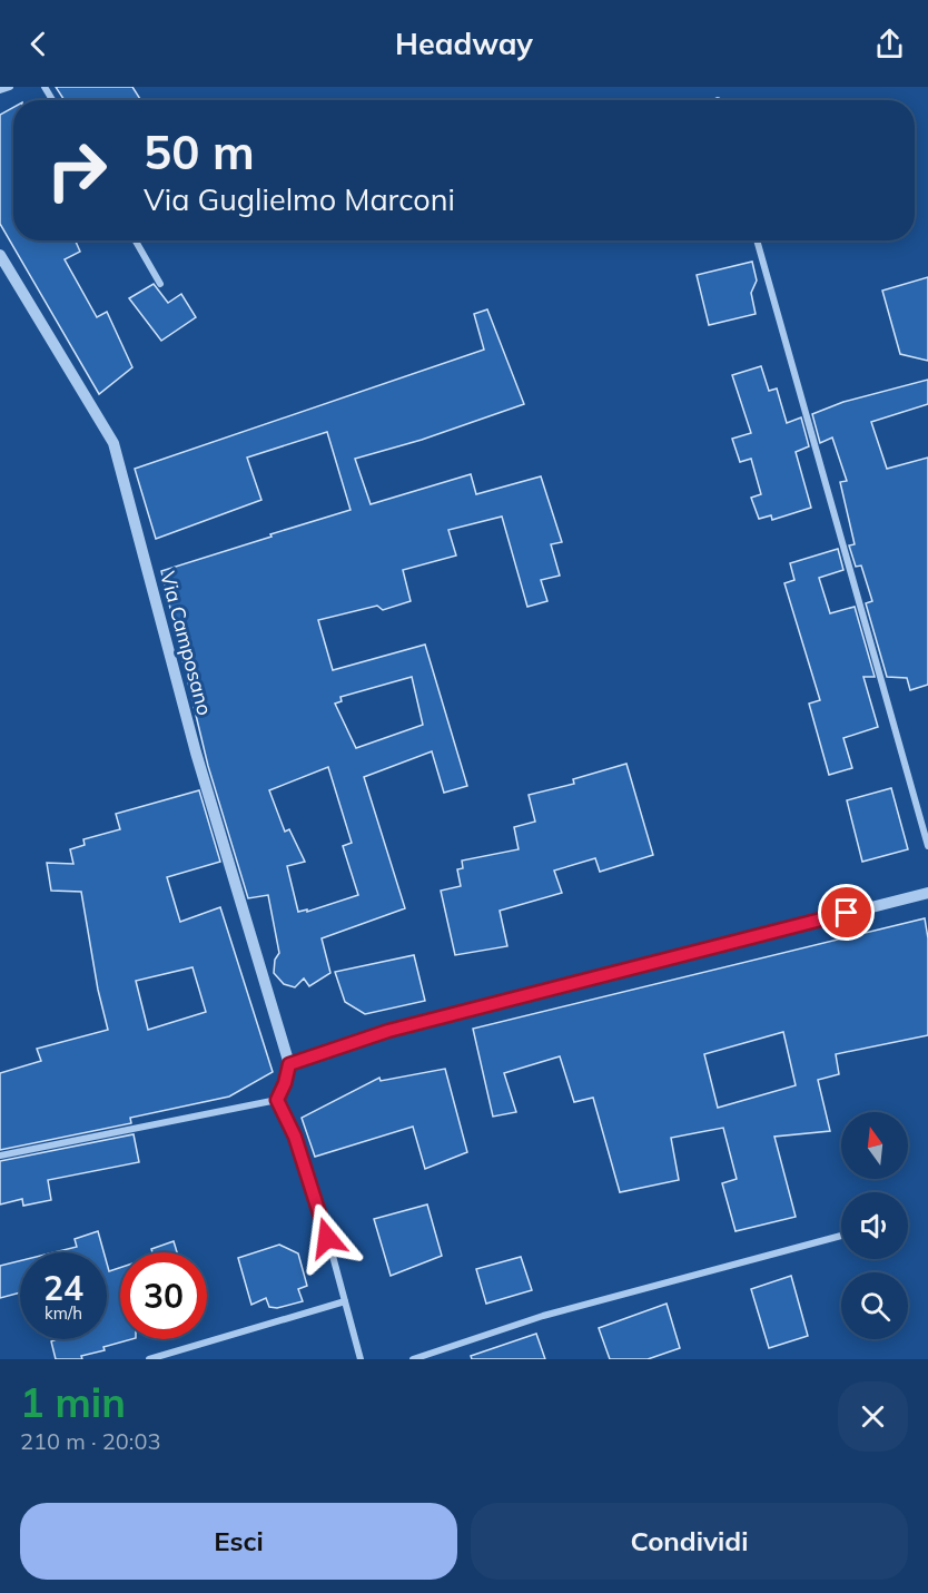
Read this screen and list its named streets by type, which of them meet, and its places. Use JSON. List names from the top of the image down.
{
  "streets": {
    "street": ["Via Camposano"]
  },
  "north": "top",
  "page": {
    "header": "Headway",
    "turn": ["50 m", "Via Guglielmo Marconi"],
    "speed": "24 km/h",
    "limit": "30",
    "heading": ["1 min", "210 m · 20:03"],
    "buttons": ["Esci", "Condividi"]
  }
}
